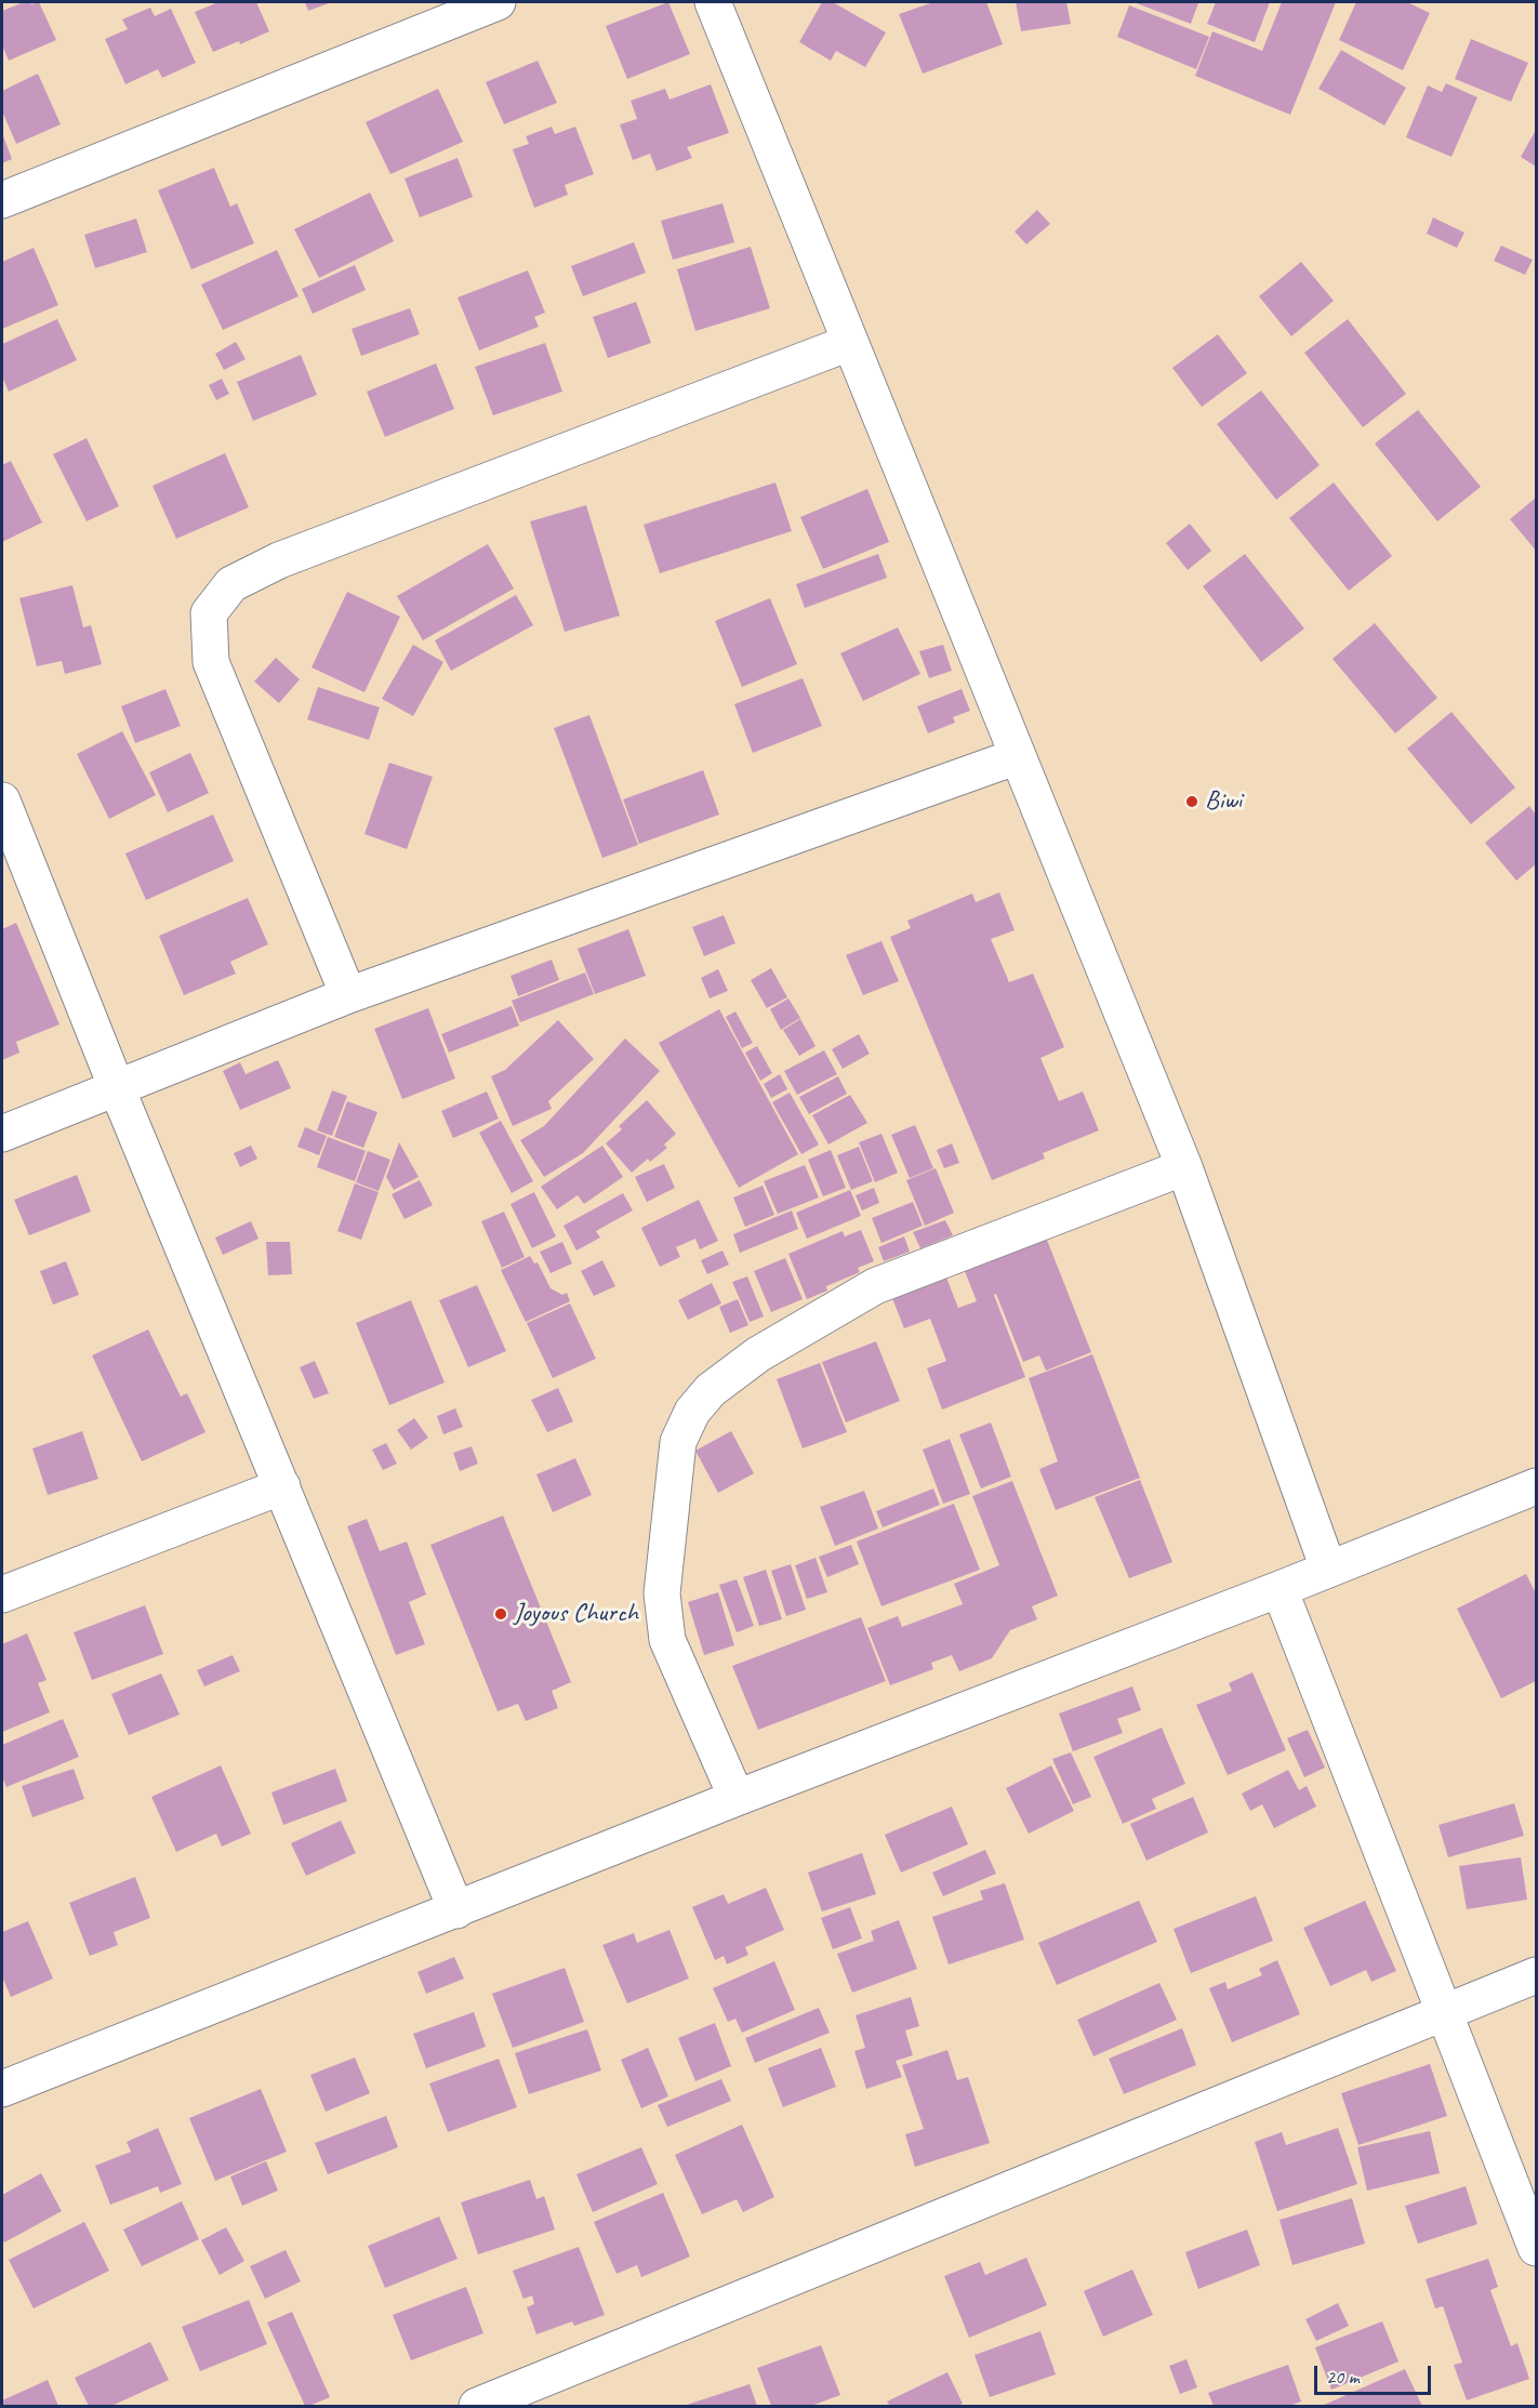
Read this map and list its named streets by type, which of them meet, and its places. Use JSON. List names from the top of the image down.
{
  "places": ["Biwi", "Joyous Church"],
  "scale_bar": "20 m"
}
